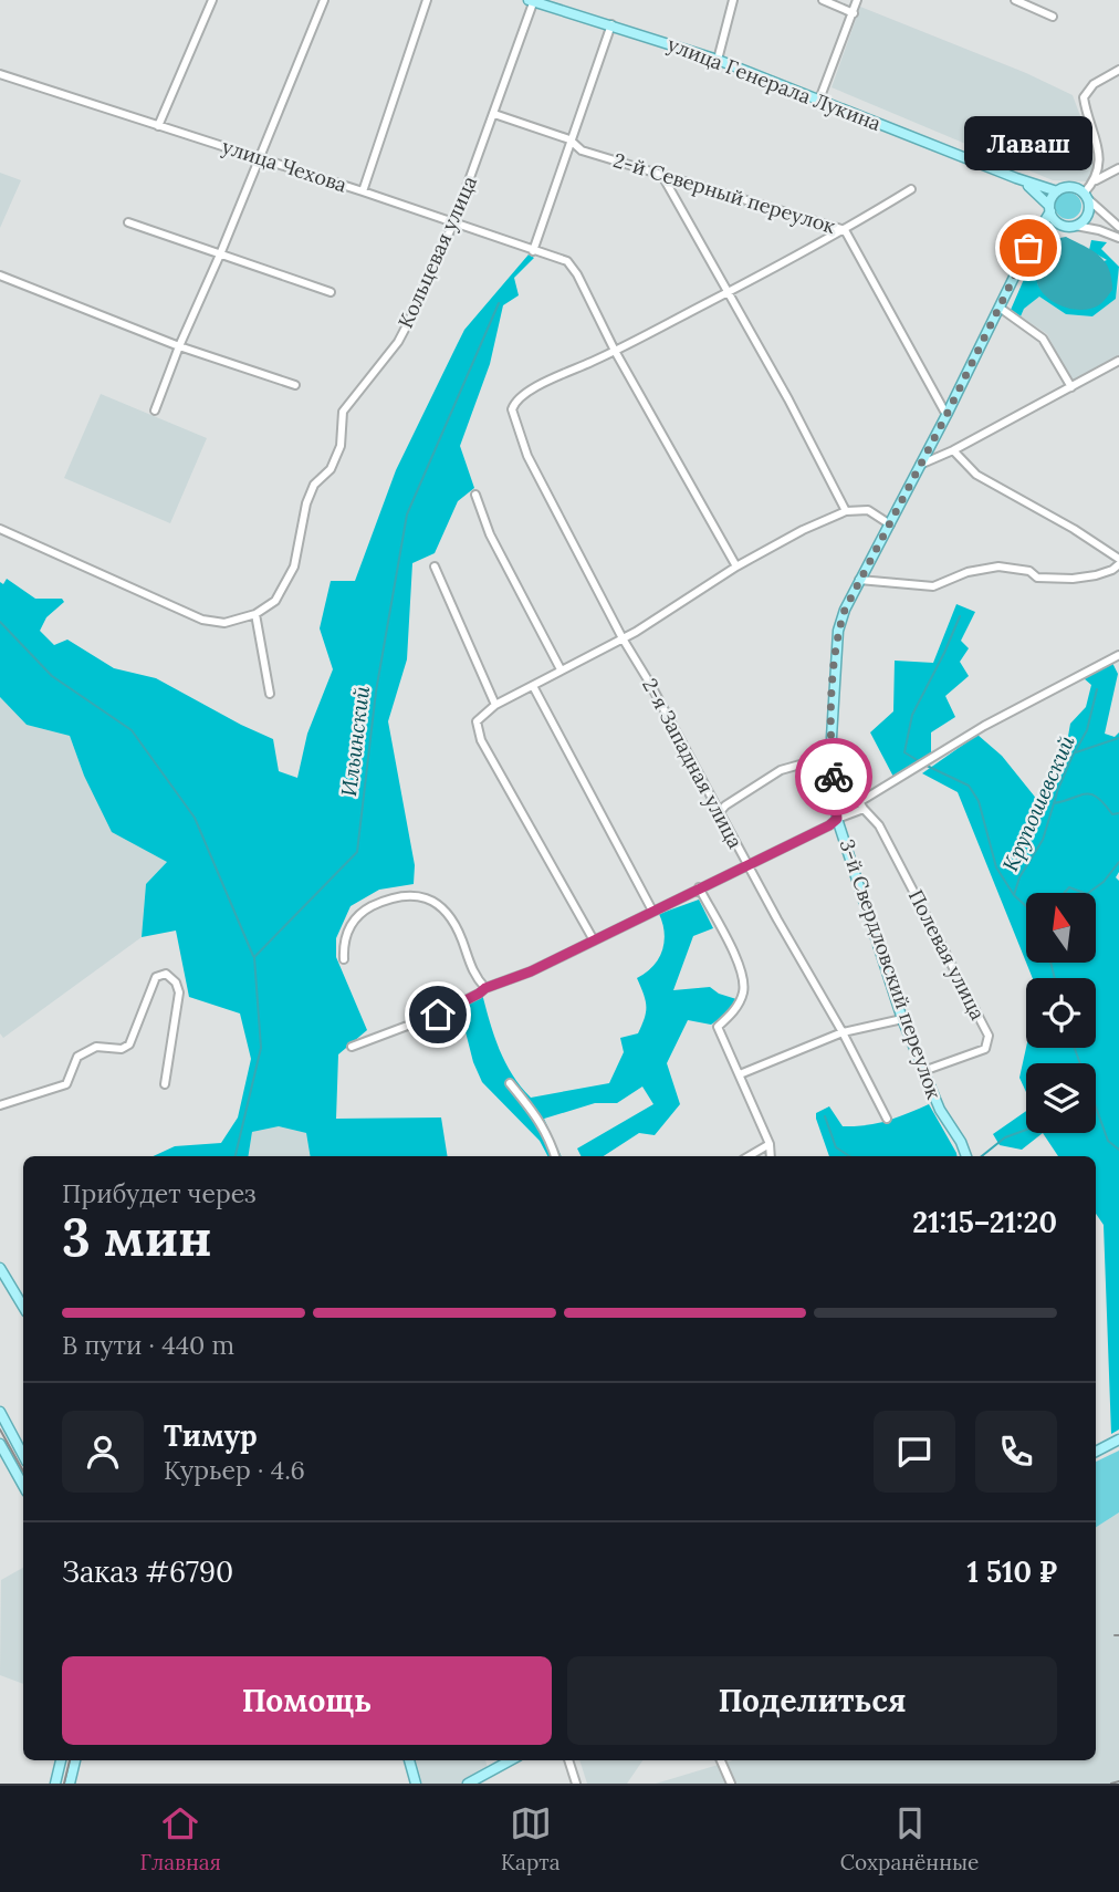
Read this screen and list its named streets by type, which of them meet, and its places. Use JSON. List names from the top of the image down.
{
  "streets": {
    "main road": ["улица Генерала Лукина", "3-й Свердловский переулок"],
    "street": [
      "улица Чехова",
      "2-й Северный переулок",
      "Кольцевая улица",
      "2-я Западная улица",
      "Полевая улица"
    ]
  },
  "crossings": [
    ["улица Генерала Лукина", "Кольцевая улица"],
    ["улица Чехова", "Кольцевая улица"],
    ["улица Чехова", "2-я Западная улица"],
    ["2-й Северный переулок", "Кольцевая улица"],
    ["Полевая улица", "3-й Свердловский переулок"]
  ],
  "water": ["Ильинский", "Крупошевский"],
  "places": ["Лаваш"],
  "north": "top",
  "page": {
    "bubble": "Лаваш",
    "heading": ["3 мин", "Прибудет через", "21:15–21:20"],
    "panel": [
      "Тимур",
      "Курьер · 4.6",
      "Заказ #6790",
      "1 510 ₽"
    ],
    "bar": "В пути · 440 m",
    "buttons": ["Помощь", "Поделиться"],
    "tabs": ["Главная", "Карта", "Сохранённые"]
  }
}
